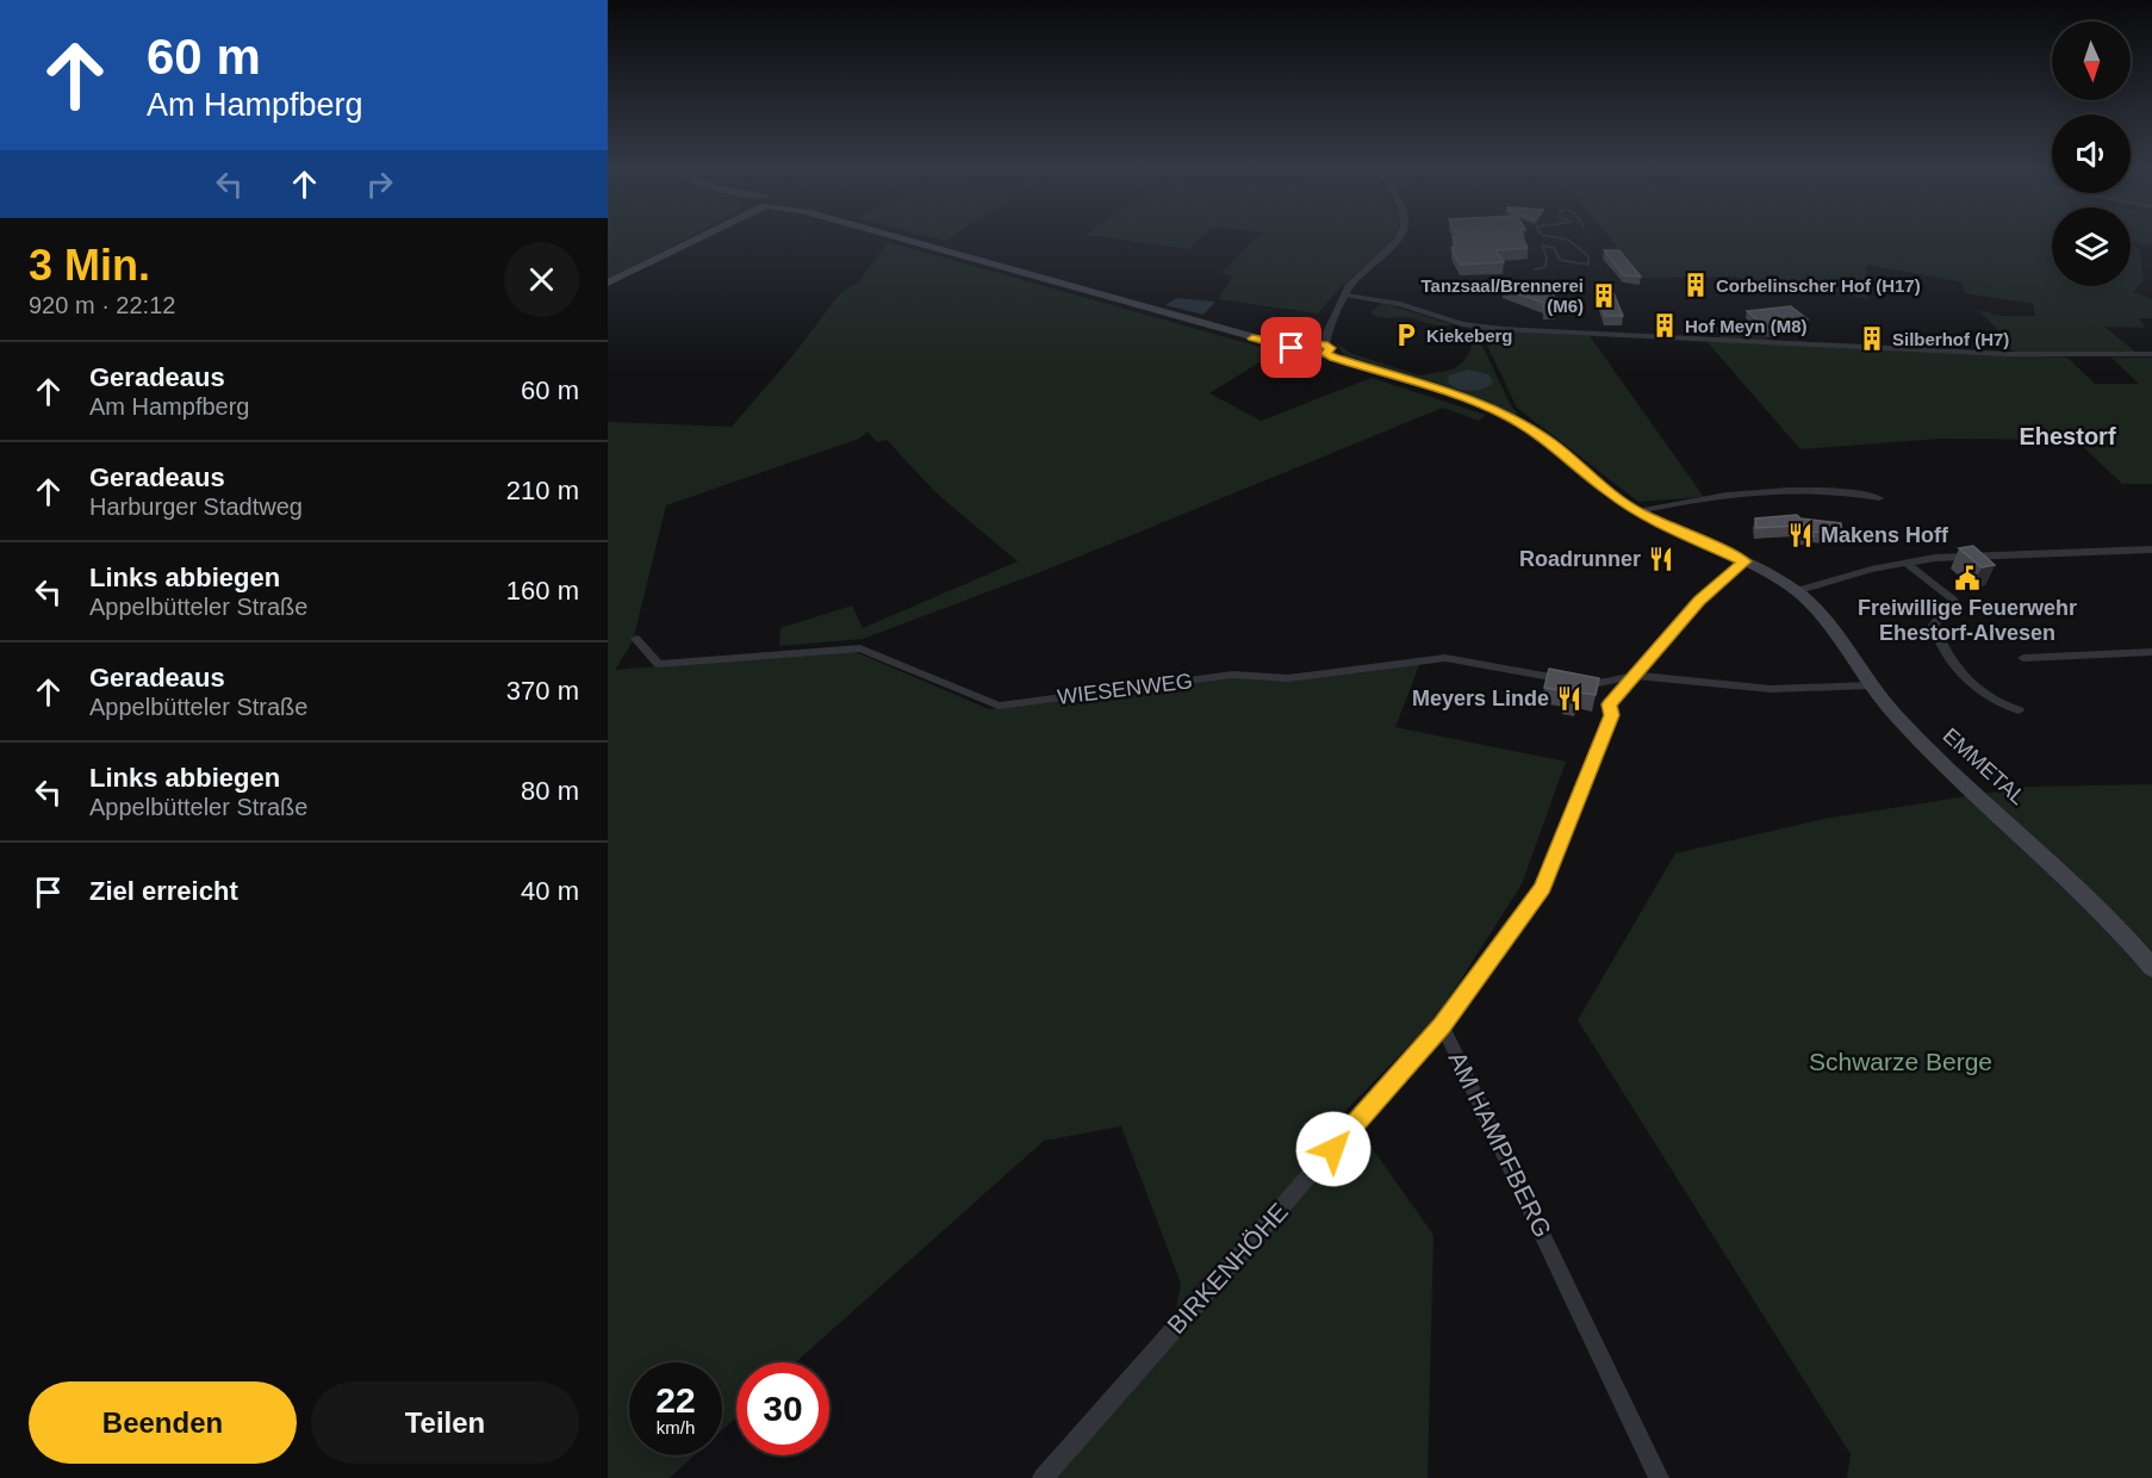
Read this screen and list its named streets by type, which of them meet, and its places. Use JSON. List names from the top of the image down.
{
  "streets": {
    "main road": ["EMMETAL"],
    "street": ["WIESENWEG", "AM HAMPFBERG", "BIRKENHÖHE"]
  },
  "crossings": [
    ["WIESENWEG", "AM HAMPFBERG"],
    ["AM HAMPFBERG", "BIRKENHÖHE"]
  ],
  "districts": ["Ehestorf"],
  "parks": ["Schwarze Berge"],
  "places": {
    "building": [
      "Corbelinscher Hof (H17)",
      "Tanzsaal/Brennerei (M6)",
      "Hof Meyn (M8)",
      "Silberhof (H7)"
    ],
    "parking": ["Kiekeberg"],
    "restaurant": ["Makens Hoff", "Roadrunner", "Meyers Linde"],
    "public building": ["Freiwillige Feuerwehr Ehestorf-Alvesen"]
  },
  "north": "bottom",
  "page": {
    "turn": ["60 m", "Am Hampfberg"],
    "heading": ["3 Min.", "920 m · 22:12"],
    "list": [
      {
        "name": "Geradeaus",
        "note": "Am Hampfberg",
        "value": "60 m"
      },
      {
        "name": "Geradeaus",
        "note": "Harburger Stadtweg",
        "value": "210 m"
      },
      {
        "name": "Links abbiegen",
        "note": "Appelbütteler Straße",
        "value": "160 m"
      },
      {
        "name": "Geradeaus",
        "note": "Appelbütteler Straße",
        "value": "370 m"
      },
      {
        "name": "Links abbiegen",
        "note": "Appelbütteler Straße",
        "value": "80 m"
      },
      {
        "name": "Ziel erreicht",
        "value": "40 m"
      }
    ],
    "speed": "22 km/h",
    "limit": "30",
    "buttons": ["Beenden", "Teilen"]
  }
}
